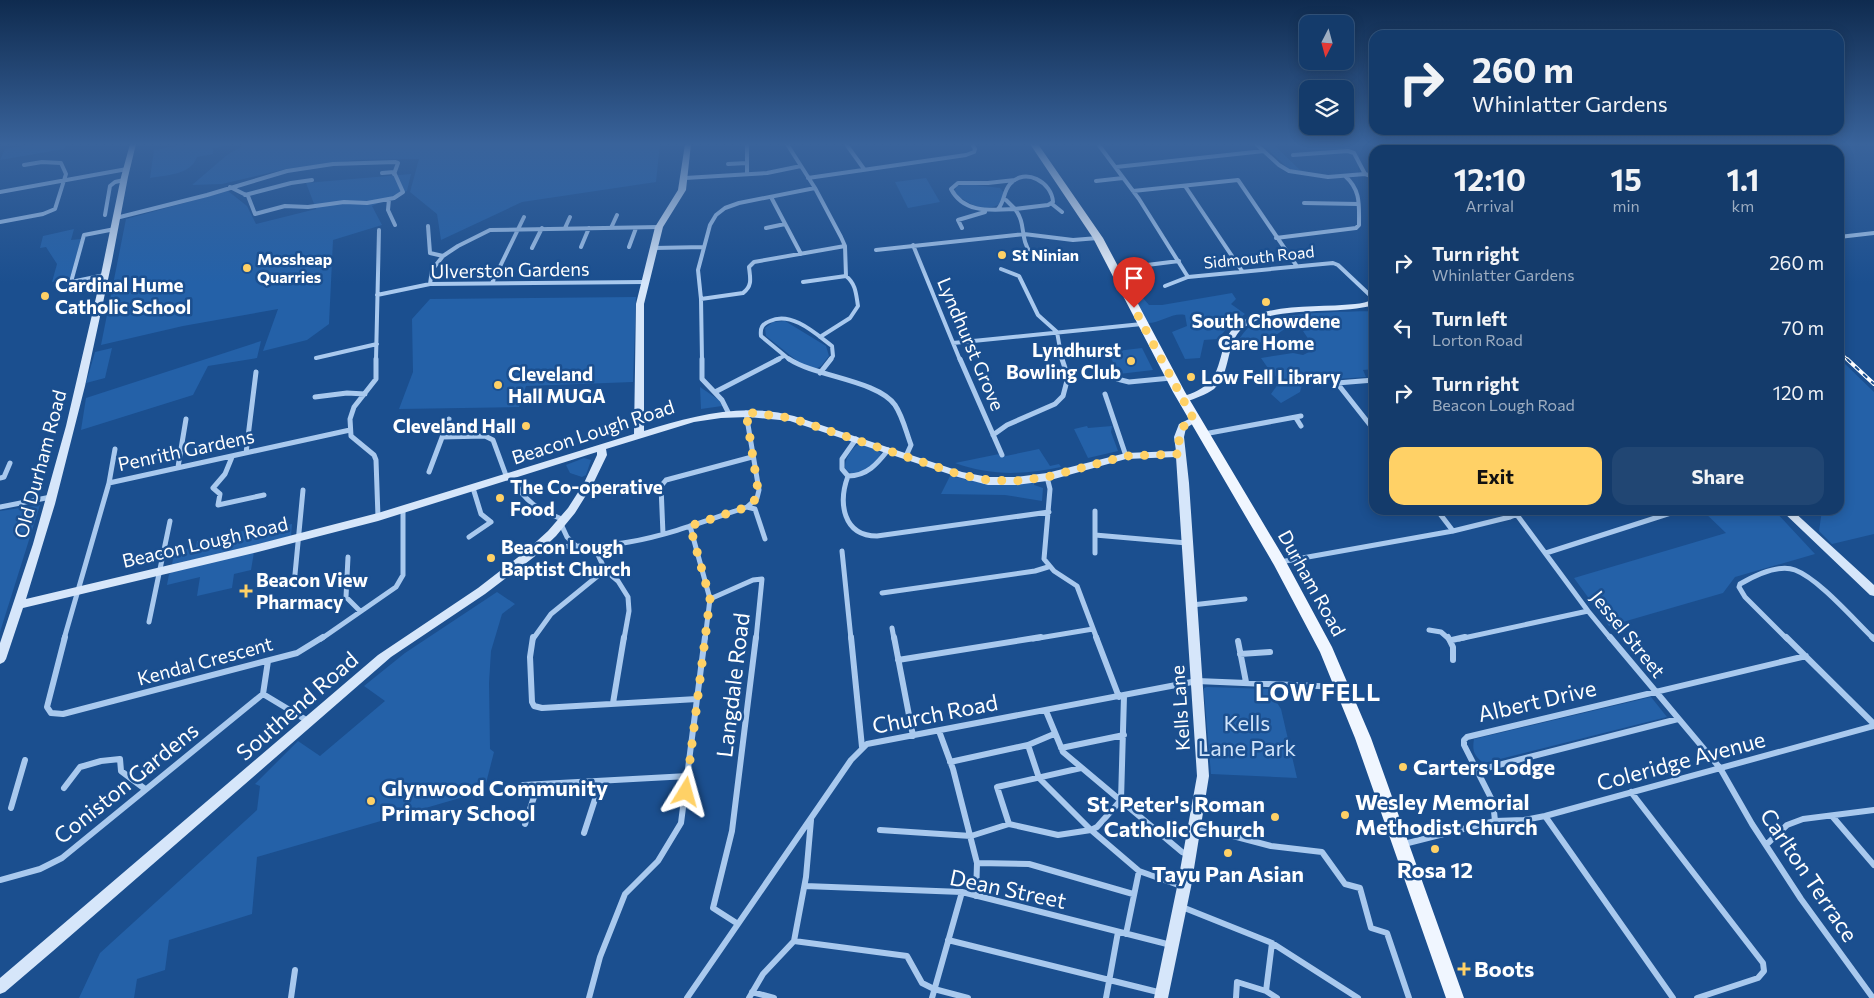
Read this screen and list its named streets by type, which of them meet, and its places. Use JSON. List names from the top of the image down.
{
  "streets": {
    "main road": ["Durham Road"],
    "street": [
      "Sidmouth Road",
      "Ulverston Gardens",
      "Lyndhurst Grove",
      "Beacon Lough Road",
      "Penrith Gardens",
      "Old Durham Road",
      "Jessel Street",
      "Kendal Crescent",
      "Langdale Road",
      "Albert Drive",
      "Southend Road",
      "Kells Lane",
      "Church Road",
      "Coleridge Avenue",
      "Coniston Gardens",
      "Carlton Terrace",
      "Dean Street"
    ]
  },
  "crossings": [
    ["Beacon Lough Road", "Penrith Gardens"],
    ["Beacon Lough Road", "Old Durham Road"],
    ["Beacon Lough Road", "Kendal Crescent"],
    ["Beacon Lough Road", "Southend Road"],
    ["Beacon Lough Road", "Kells Lane"],
    ["Penrith Gardens", "Kendal Crescent"],
    ["Durham Road", "Kells Lane"],
    ["Durham Road", "Church Road"],
    ["Jessel Street", "Albert Drive"],
    ["Jessel Street", "Coleridge Avenue"],
    ["Jessel Street", "Carlton Terrace"],
    ["Langdale Road", "Church Road"],
    ["Albert Drive", "Coleridge Avenue"],
    ["Kells Lane", "Church Road"],
    ["Kells Lane", "Dean Street"],
    ["Coleridge Avenue", "Carlton Terrace"]
  ],
  "districts": ["LOW FELL"],
  "parks": ["Kells Lane Park"],
  "places": {
    "other": [
      "St Ninian",
      "Mossheap Quarries",
      "Cardinal Hume Catholic School",
      "South Chowdene Care Home",
      "Lyndhurst Bowling Club",
      "Low Fell Library",
      "Cleveland Hall MUGA",
      "Cleveland Hall",
      "The Co-operative Food",
      "Beacon Lough Baptist Church",
      "Carters Lodge",
      "Glynwood Community Primary School",
      "Wesley Memorial Methodist Church",
      "St. Peter's Roman Catholic Church",
      "Rosa 12",
      "Tayu Pan Asian"
    ],
    "health": ["Beacon View Pharmacy", "Boots"]
  },
  "north": "bottom",
  "page": {
    "turn": ["260 m", "Whinlatter Gardens"],
    "eta": [
      "12:10",
      "Arrival",
      "15",
      "min",
      "1.1",
      "km"
    ],
    "list": [
      {
        "name": "Turn right",
        "note": "Whinlatter Gardens",
        "value": "260 m"
      },
      {
        "name": "Turn left",
        "note": "Lorton Road",
        "value": "70 m"
      },
      {
        "name": "Turn right",
        "note": "Beacon Lough Road",
        "value": "120 m"
      }
    ],
    "buttons": ["Exit", "Share"]
  }
}
